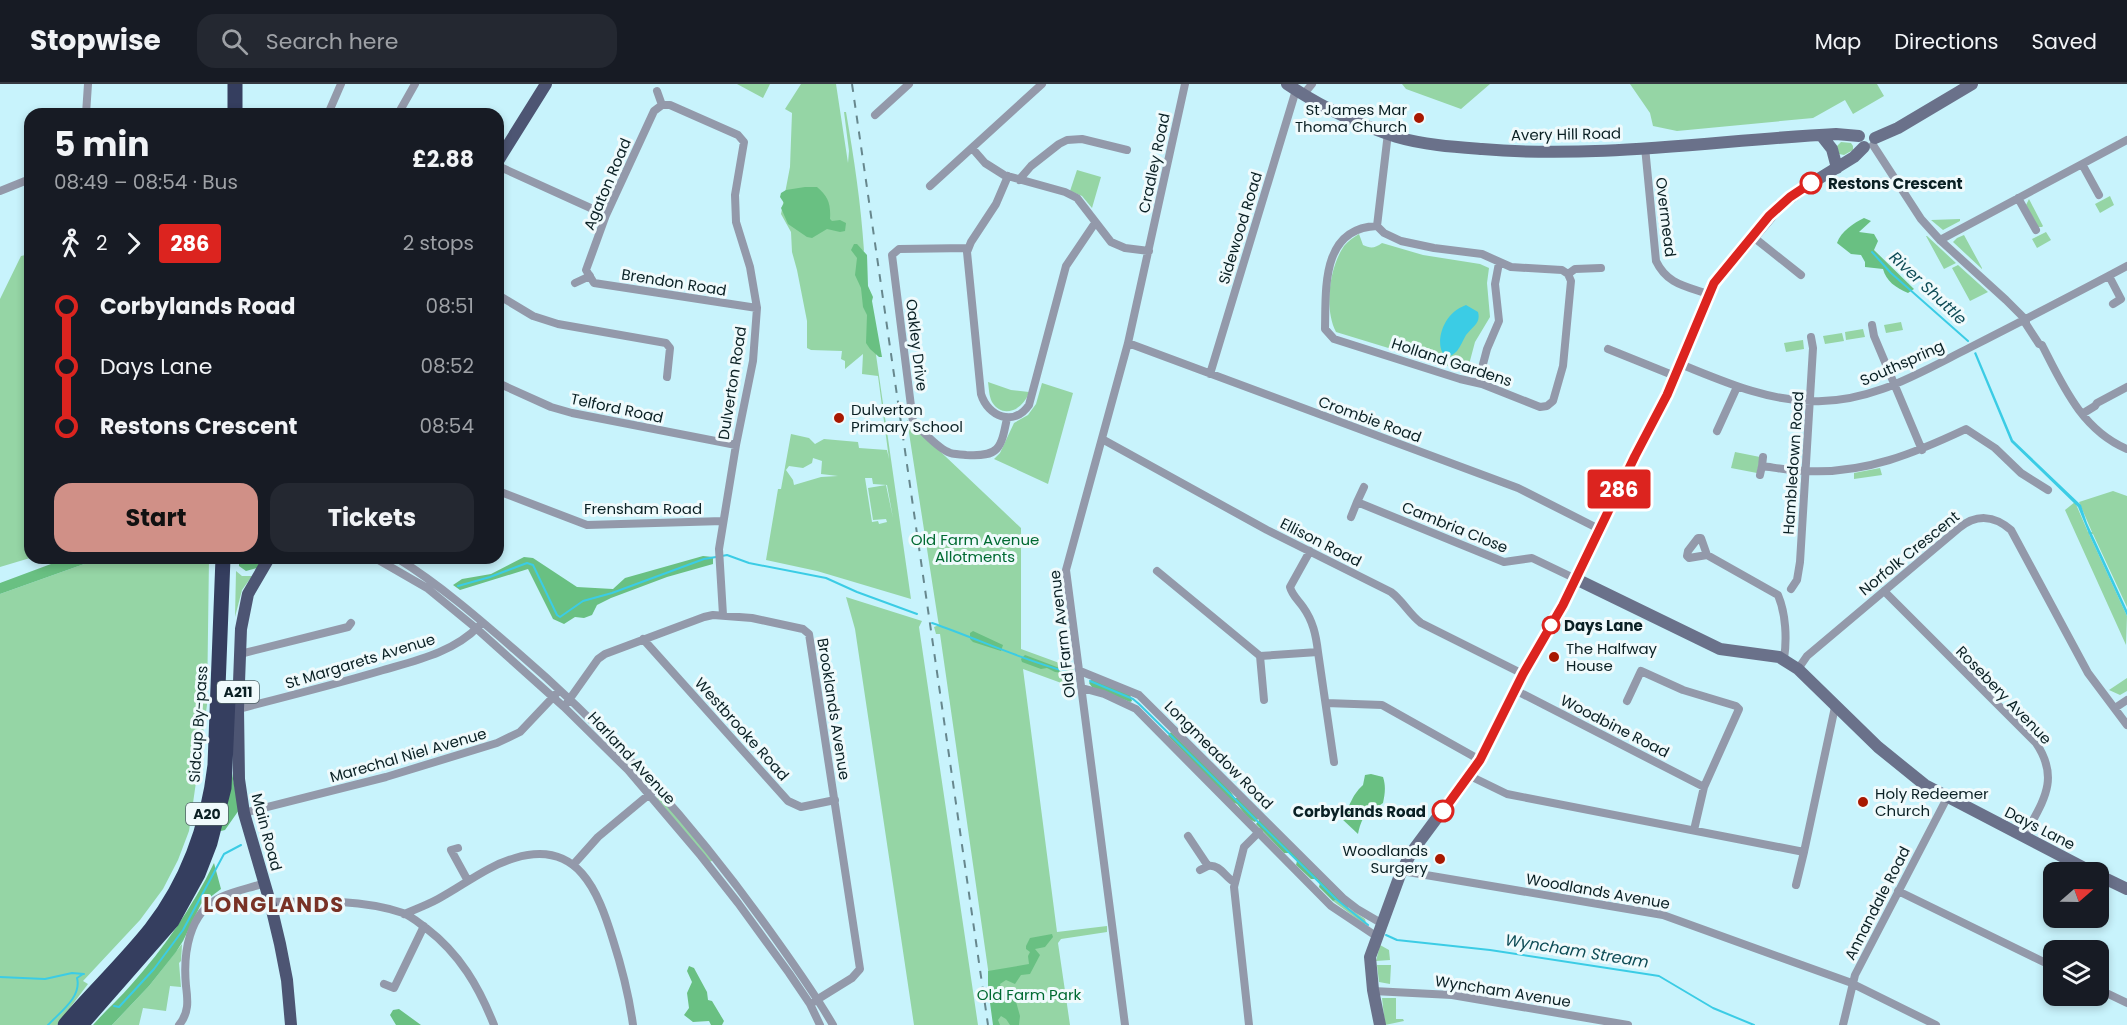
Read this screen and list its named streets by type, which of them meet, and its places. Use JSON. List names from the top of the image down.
{
  "streets": {
    "highway": ["Sidcup By-pass", "A20"],
    "main road": ["A211", "Main Road"],
    "street": [
      "Avery Hill Road",
      "Cradley Road",
      "Agaton Road",
      "Overmead",
      "Sidewood Road",
      "Brendon Road",
      "Oakley Drive",
      "Holland Gardens",
      "Southspring",
      "Dulverton Road",
      "Telford Road",
      "Crombie Road",
      "Hambledown Road",
      "Frensham Road",
      "Cambria Close",
      "Ellison Road",
      "Norfolk Crescent",
      "Old Farm Avenue",
      "St Margarets Avenue",
      "Rosebery Avenue",
      "Brooklands Avenue",
      "Woodbine Road",
      "Westbrooke Road",
      "Marechal Niel Avenue",
      "Longmeadow Road",
      "Harland Avenue",
      "Days Lane",
      "Woodlands Avenue",
      "Annandale Road",
      "Wyncham Avenue"
    ]
  },
  "crossings": [
    ["Avery Hill Road", "Overmead"],
    ["Avery Hill Road", "Sidewood Road"],
    ["Cradley Road", "Old Farm Avenue"],
    ["Agaton Road", "Brendon Road"],
    ["Agaton Road", "Dulverton Road"],
    ["Sidewood Road", "Crombie Road"],
    ["Brendon Road", "Dulverton Road"],
    ["Southspring", "Hambledown Road"],
    ["Dulverton Road", "Telford Road"],
    ["Dulverton Road", "Frensham Road"],
    ["Dulverton Road", "Brooklands Avenue"],
    ["Crombie Road", "Old Farm Avenue"],
    ["Cambria Close", "Days Lane"],
    ["Ellison Road", "Old Farm Avenue"],
    ["Norfolk Crescent", "Rosebery Avenue"],
    ["Norfolk Crescent", "Days Lane"],
    ["Old Farm Avenue", "Longmeadow Road"],
    ["St Margarets Avenue", "Harland Avenue"],
    ["St Margarets Avenue", "Main Road"],
    ["Rosebery Avenue", "Days Lane"],
    ["Brooklands Avenue", "Westbrooke Road"],
    ["Brooklands Avenue", "Harland Avenue"],
    ["Marechal Niel Avenue", "Harland Avenue"],
    ["Marechal Niel Avenue", "Main Road"],
    ["Days Lane", "Annandale Road"],
    ["Woodlands Avenue", "Annandale Road"]
  ],
  "districts": ["LONGLANDS"],
  "water": ["River Shuttle", "Wyncham Stream"],
  "parks": ["Old Farm Avenue Allotments", "Old Farm Park"],
  "places": [
    "St James Mar Thoma Church",
    "Restons Crescent",
    "Dulverton Primary School",
    "Days Lane",
    "The Halfway House",
    "Holy Redeemer Church",
    "Corbylands Road",
    "Woodlands Surgery"
  ],
  "lines": ["bus line 286"],
  "north": "right",
  "page": {
    "header": "Stopwise",
    "search": "Search here",
    "nav": ["Map", "Directions", "Saved"],
    "on_map": "286",
    "heading": ["5 min", "08:49 – 08:54 · Bus", "£2.88"],
    "legs": ["2", "286", "2 stops"],
    "list": [
      {
        "name": "Corbylands Road",
        "value": "08:51"
      },
      {
        "name": "Days Lane",
        "value": "08:52"
      },
      {
        "name": "Restons Crescent",
        "value": "08:54"
      }
    ],
    "buttons": ["Start", "Tickets"]
  }
}
